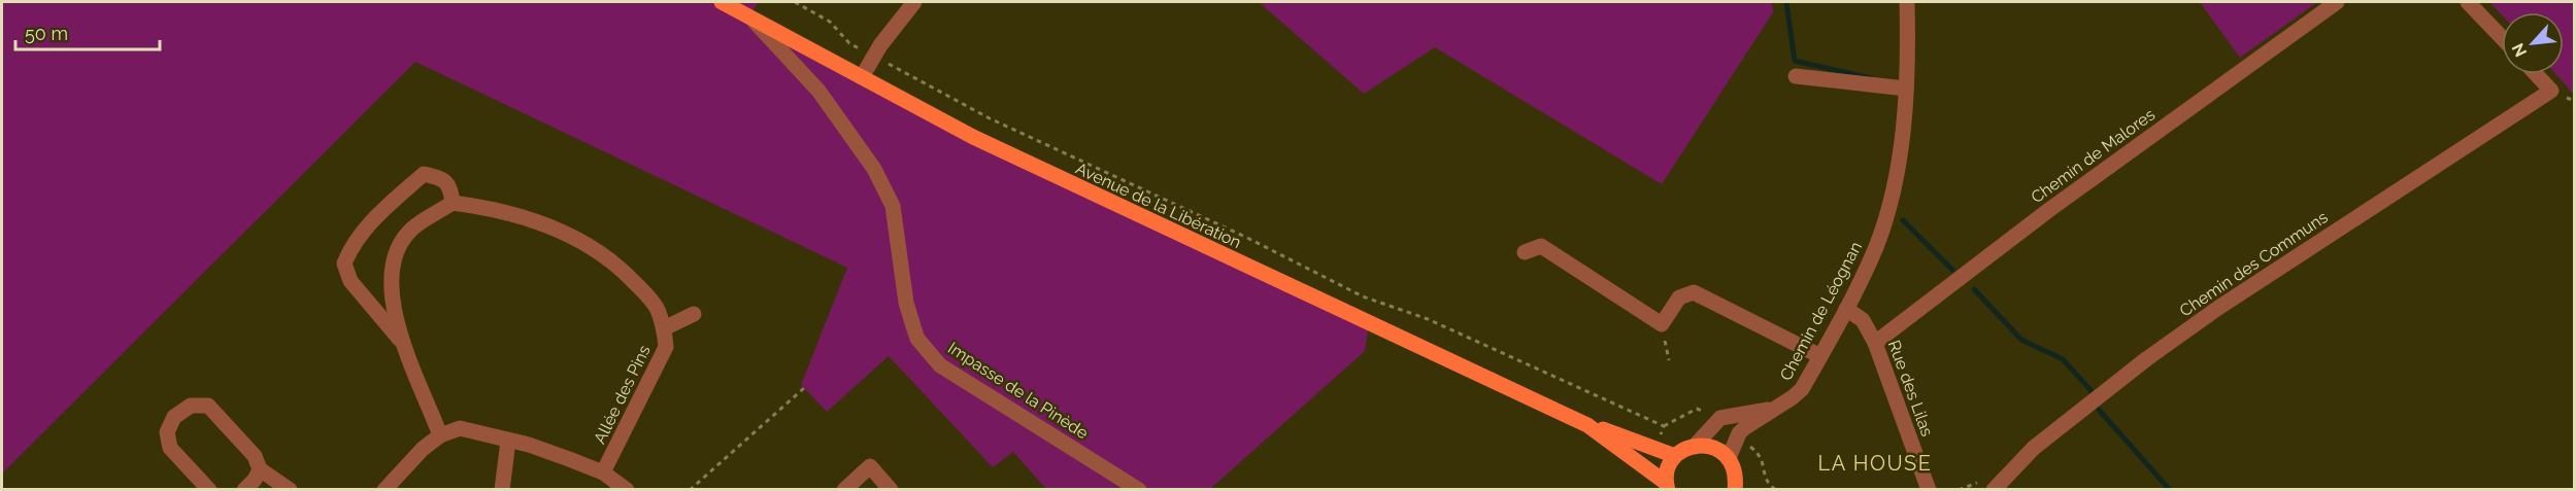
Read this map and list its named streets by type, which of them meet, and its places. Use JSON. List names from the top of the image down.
{
  "streets": {
    "main road": ["Avenue de la Libération"],
    "street": [
      "Chemin de Malores",
      "Chemin des Communs",
      "Chemin de Léognan",
      "Rue des Lilas",
      "Impasse de la Pinède",
      "Allée des Pins"
    ]
  },
  "crossings": [
    ["Chemin de Malores", "Rue des Lilas"],
    ["Avenue de la Libération", "Impasse de la Pinède"],
    ["Chemin de Léognan", "Rue des Lilas"]
  ],
  "districts": ["LA HOUSE"],
  "scale_bar": "50 m",
  "north": "bottom left"
}
